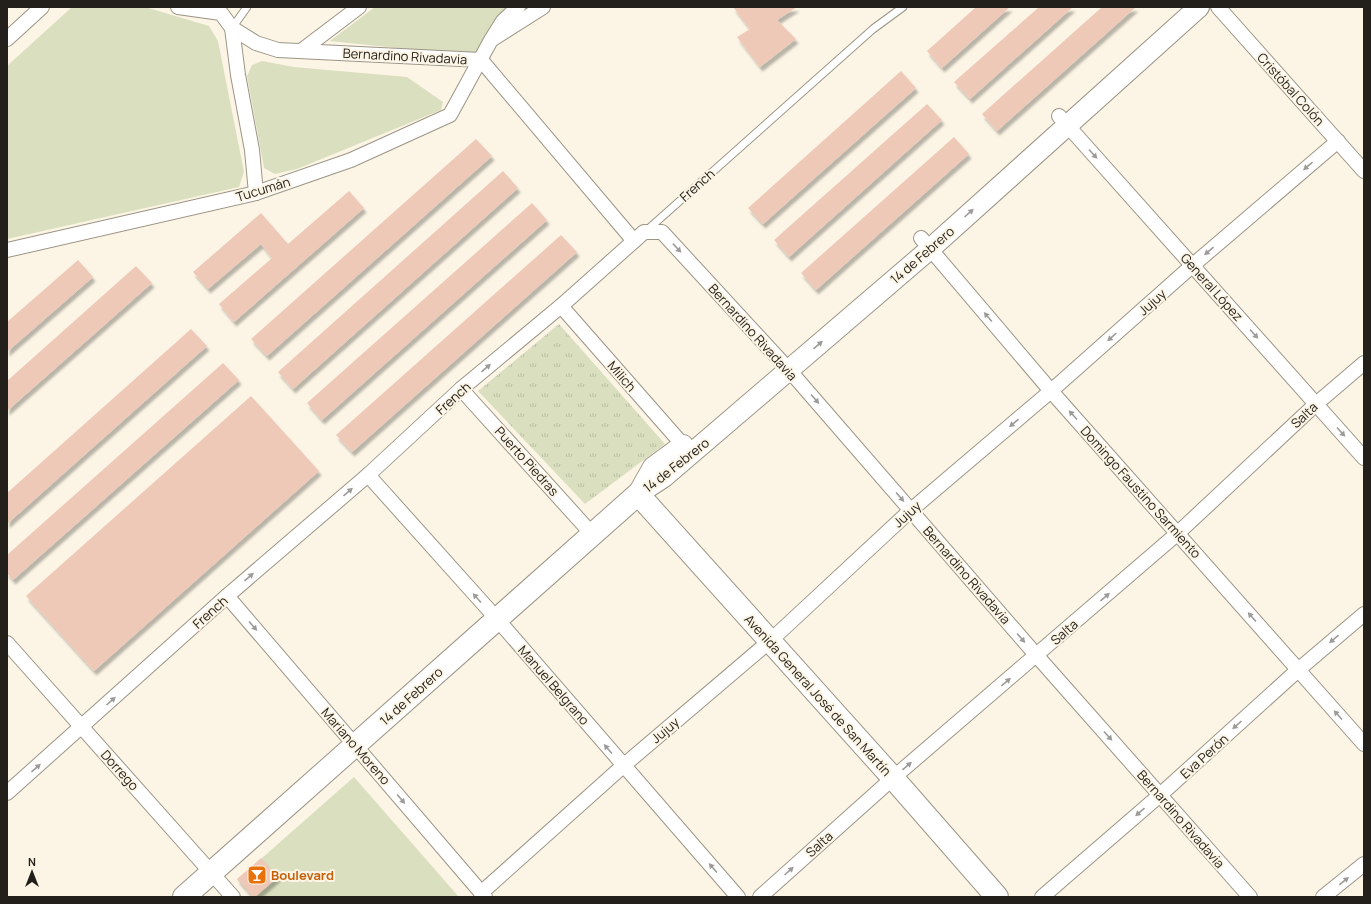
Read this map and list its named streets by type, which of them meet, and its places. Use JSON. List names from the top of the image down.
{
  "streets": {
    "main road": ["14 de Febrero", "Avenida General José de San Martín"],
    "street": [
      "Bernardino Rivadavia",
      "Cristóbal Colón",
      "French",
      "Tucumán",
      "General López",
      "Jujuy",
      "Milich",
      "Salta",
      "Puerto Piedras",
      "Domingo Faustino Sarmiento",
      "Manuel Belgrano",
      "Mariano Moreno",
      "Eva Perón",
      "Dorrego"
    ]
  },
  "crossings": [
    ["Bernardino Rivadavia", "French"],
    ["Bernardino Rivadavia", "Tucumán"],
    ["Bernardino Rivadavia", "14 de Febrero"],
    ["Bernardino Rivadavia", "Jujuy"],
    ["Bernardino Rivadavia", "Salta"],
    ["Bernardino Rivadavia", "Eva Perón"],
    ["Cristóbal Colón", "Jujuy"],
    ["French", "Milich"],
    ["French", "Puerto Piedras"],
    ["French", "Manuel Belgrano"],
    ["French", "Mariano Moreno"],
    ["French", "Dorrego"],
    ["14 de Febrero", "General López"],
    ["14 de Febrero", "Milich"],
    ["14 de Febrero", "Puerto Piedras"],
    ["14 de Febrero", "Domingo Faustino Sarmiento"],
    ["14 de Febrero", "Manuel Belgrano"],
    ["14 de Febrero", "Avenida General José de San Martín"],
    ["14 de Febrero", "Mariano Moreno"],
    ["14 de Febrero", "Dorrego"],
    ["General López", "Jujuy"],
    ["General López", "Salta"],
    ["Jujuy", "Domingo Faustino Sarmiento"],
    ["Jujuy", "Manuel Belgrano"],
    ["Jujuy", "Avenida General José de San Martín"],
    ["Jujuy", "Mariano Moreno"],
    ["Salta", "Domingo Faustino Sarmiento"],
    ["Salta", "Avenida General José de San Martín"],
    ["Domingo Faustino Sarmiento", "Eva Perón"]
  ],
  "one_way": [
    "Bernardino Rivadavia",
    "French",
    "General López",
    "Jujuy",
    "Salta",
    "Domingo Faustino Sarmiento",
    "Manuel Belgrano",
    "Mariano Moreno",
    "Eva Perón"
  ],
  "places": {
    "bar": ["Boulevard"]
  },
  "north": "top"
}
